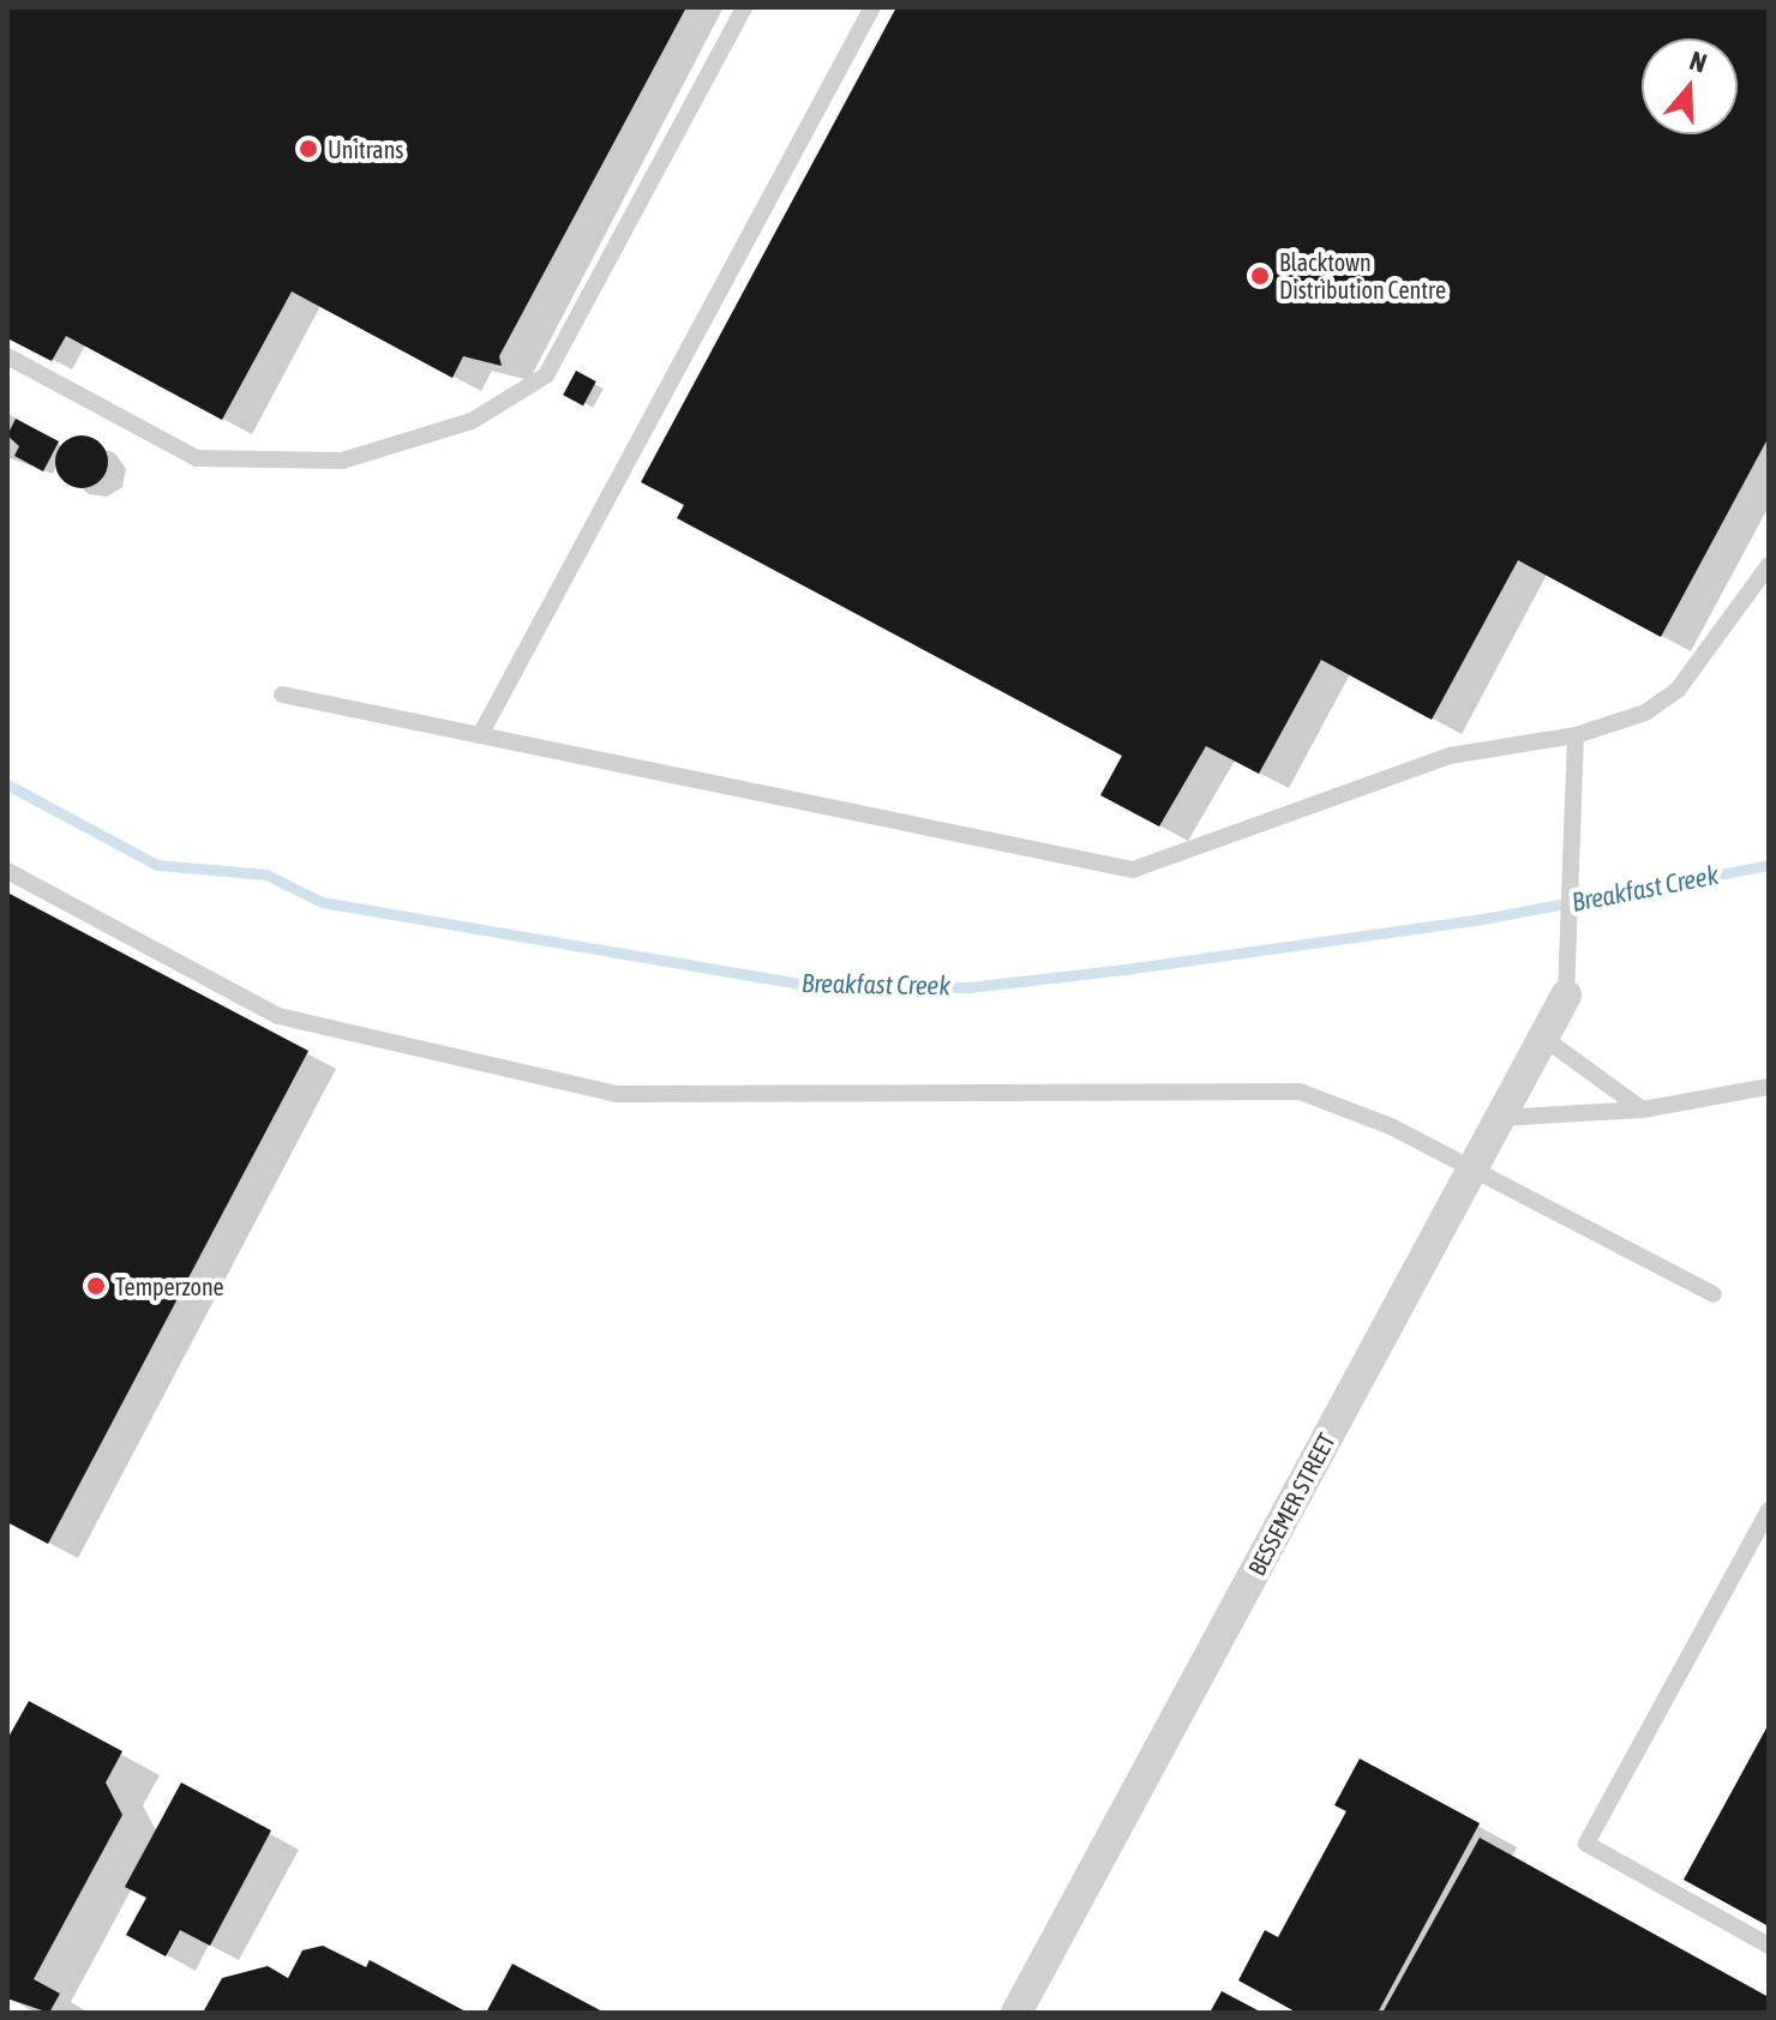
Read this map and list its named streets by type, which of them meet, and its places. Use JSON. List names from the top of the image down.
{
  "streets": {
    "street": ["BESSEMER STREET"]
  },
  "water": ["Breakfast Creek"],
  "places": ["Unitrans", "Blacktown Distribution Centre", "Temperzone"],
  "north": "top"
}
